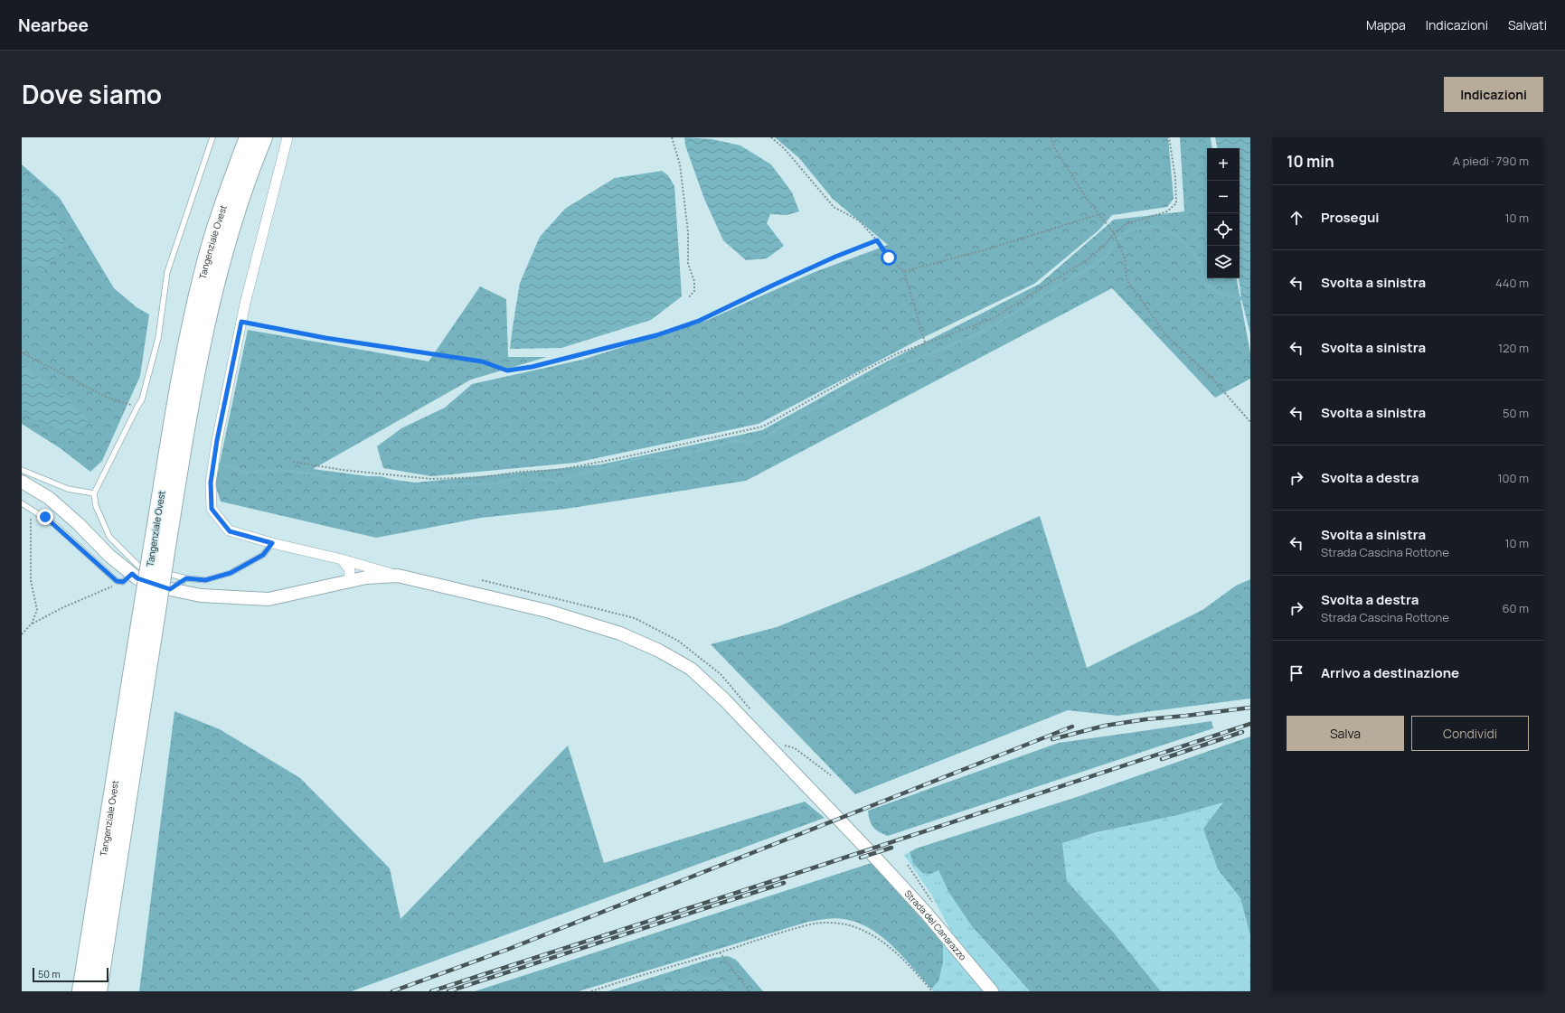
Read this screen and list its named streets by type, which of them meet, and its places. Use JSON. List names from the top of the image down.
{
  "streets": {
    "highway": ["Tangenziale Ovest"],
    "street": ["Strada del Canarazzo"]
  },
  "scale_bar": "50 m",
  "page": {
    "header": "Nearbee",
    "nav": ["Mappa", "Indicazioni", "Salvati"],
    "title": "Dove siamo",
    "buttons": [
      "Indicazioni",
      ["Salva", "Condividi"]
    ],
    "heading": ["10 min", "A piedi · 790 m"],
    "map_buttons": ["+", "−"],
    "list": [
      ["Prosegui", "10 m"],
      ["Svolta a sinistra", "440 m"],
      ["Svolta a sinistra", "120 m"],
      ["Svolta a sinistra", "50 m"],
      ["Svolta a destra", "100 m"],
      ["Svolta a sinistra", "Strada Cascina Rottone", "10 m"],
      ["Svolta a destra", "Strada Cascina Rottone", "60 m"],
      "Arrivo a destinazione"
    ],
    "scale": "50 m"
  }
}
